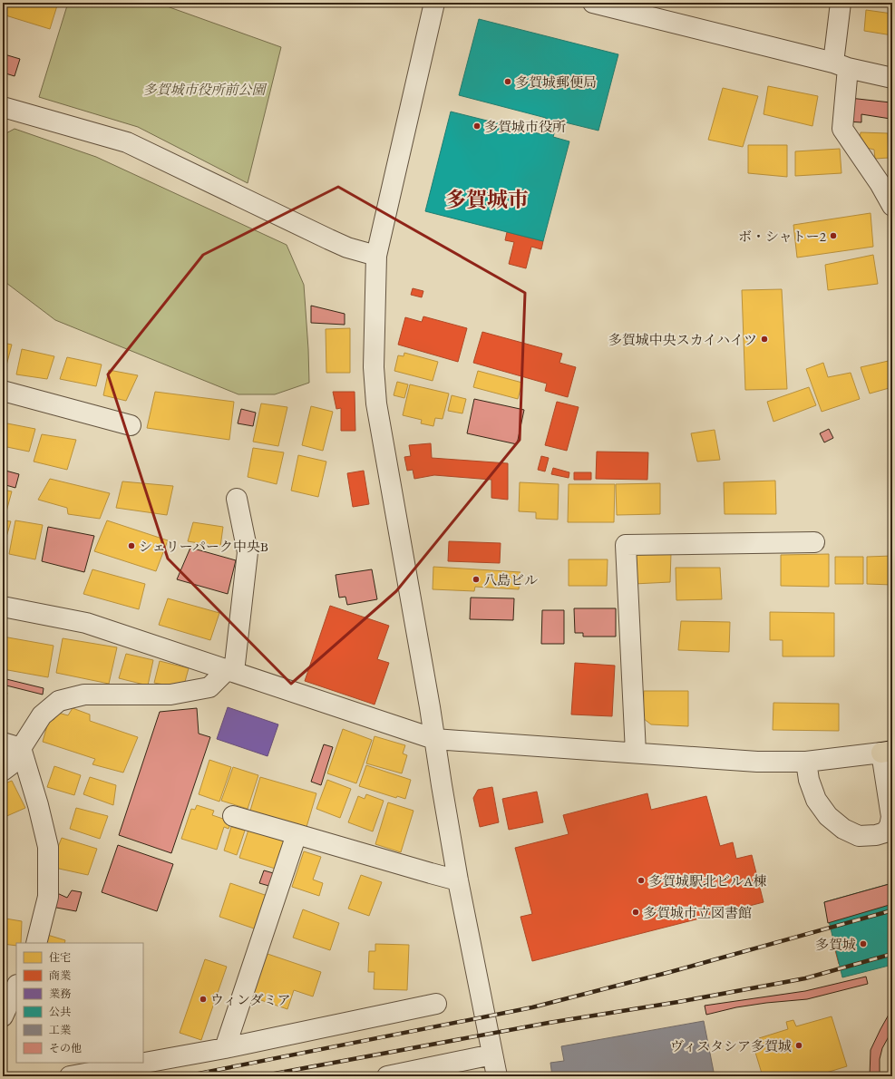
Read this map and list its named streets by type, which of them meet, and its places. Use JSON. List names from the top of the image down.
{
  "districts": ["多賀城市"],
  "parks": ["多賀城市役所前公園"],
  "places": [
    "多賀城郵便局",
    "多賀城市役所",
    "ボ・シャトー2",
    "多賀城中央スカイハイツ",
    "シェリーパーク中央B",
    "八島ビル",
    "多賀城駅北ビルA棟",
    "多賀城市立図書館",
    "多賀城",
    "ウィンダミア",
    "ヴィスタシア多賀城"
  ],
  "legend": [
    "住宅",
    "商業",
    "業務",
    "公共",
    "工業",
    "その他"
  ]
}
